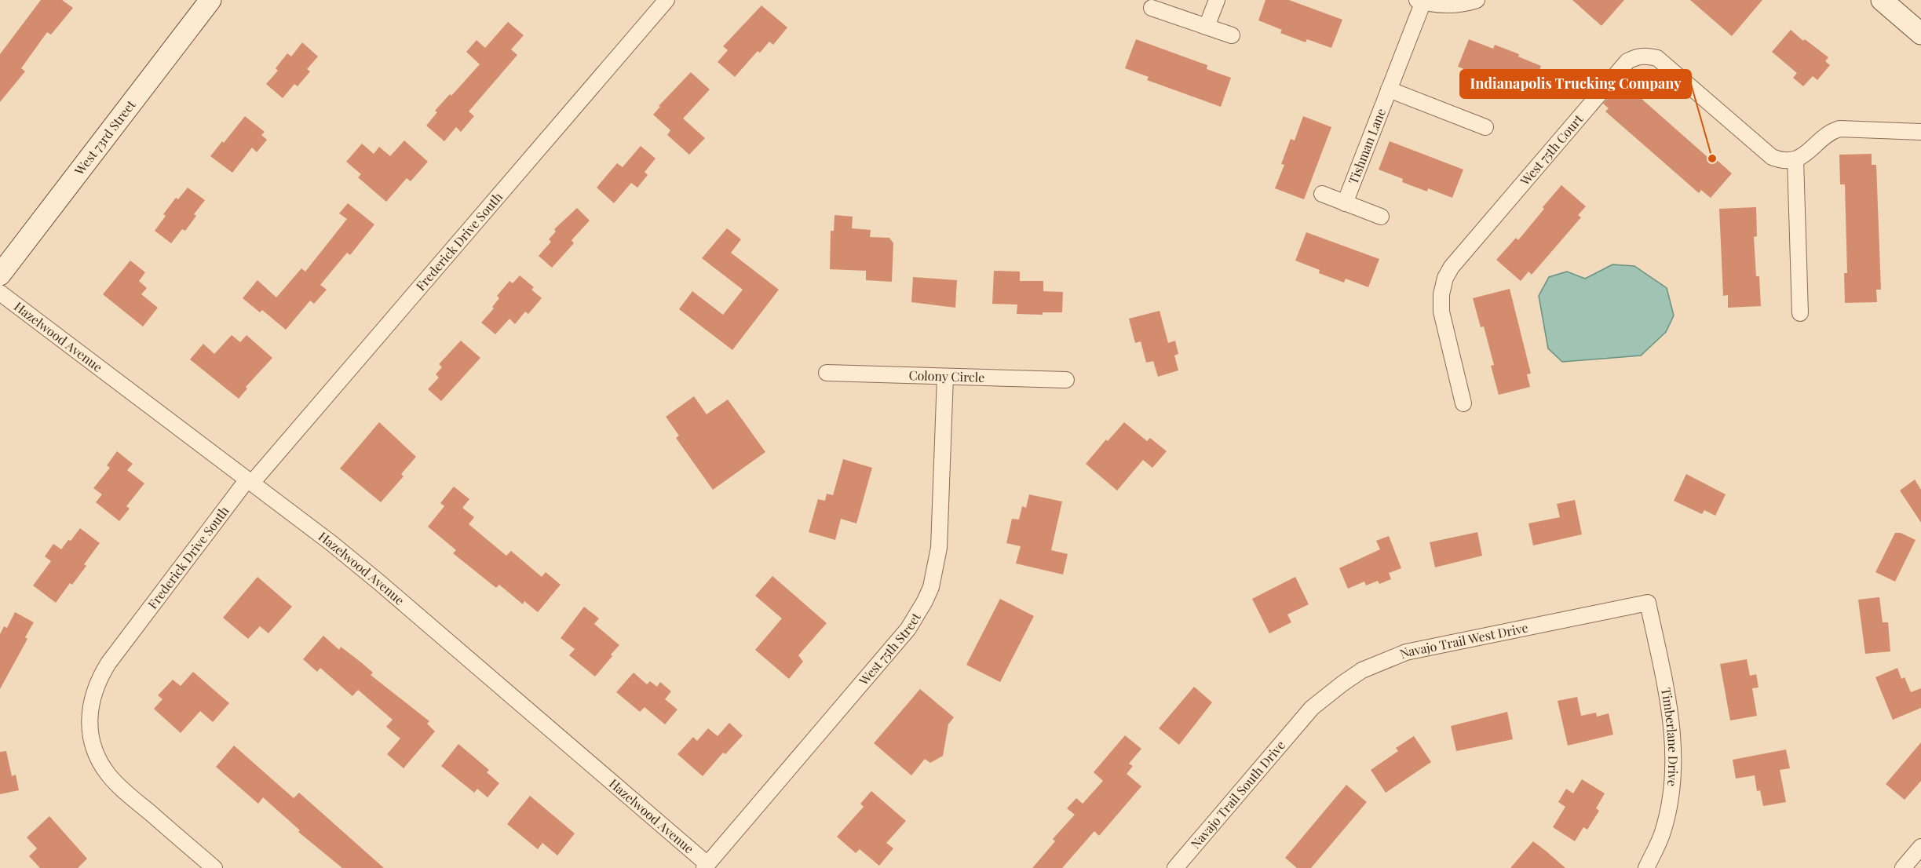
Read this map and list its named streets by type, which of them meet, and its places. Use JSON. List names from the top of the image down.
{
  "streets": {
    "main road": ["West 73rd Street"],
    "street": [
      "Tishman Lane",
      "West 75th Court",
      "Frederick Drive South",
      "Hazelwood Avenue",
      "Colony Circle",
      "Navajo Trail West Drive",
      "West 75th Street",
      "Timberlane Drive",
      "Navajo Trail South Drive"
    ]
  },
  "crossings": [
    ["Frederick Drive South", "Hazelwood Avenue"],
    ["Hazelwood Avenue", "West 75th Street"],
    ["Colony Circle", "West 75th Street"],
    ["Navajo Trail West Drive", "Timberlane Drive"],
    ["Navajo Trail West Drive", "Navajo Trail South Drive"]
  ],
  "places": ["Indianapolis Trucking Company"]
}
